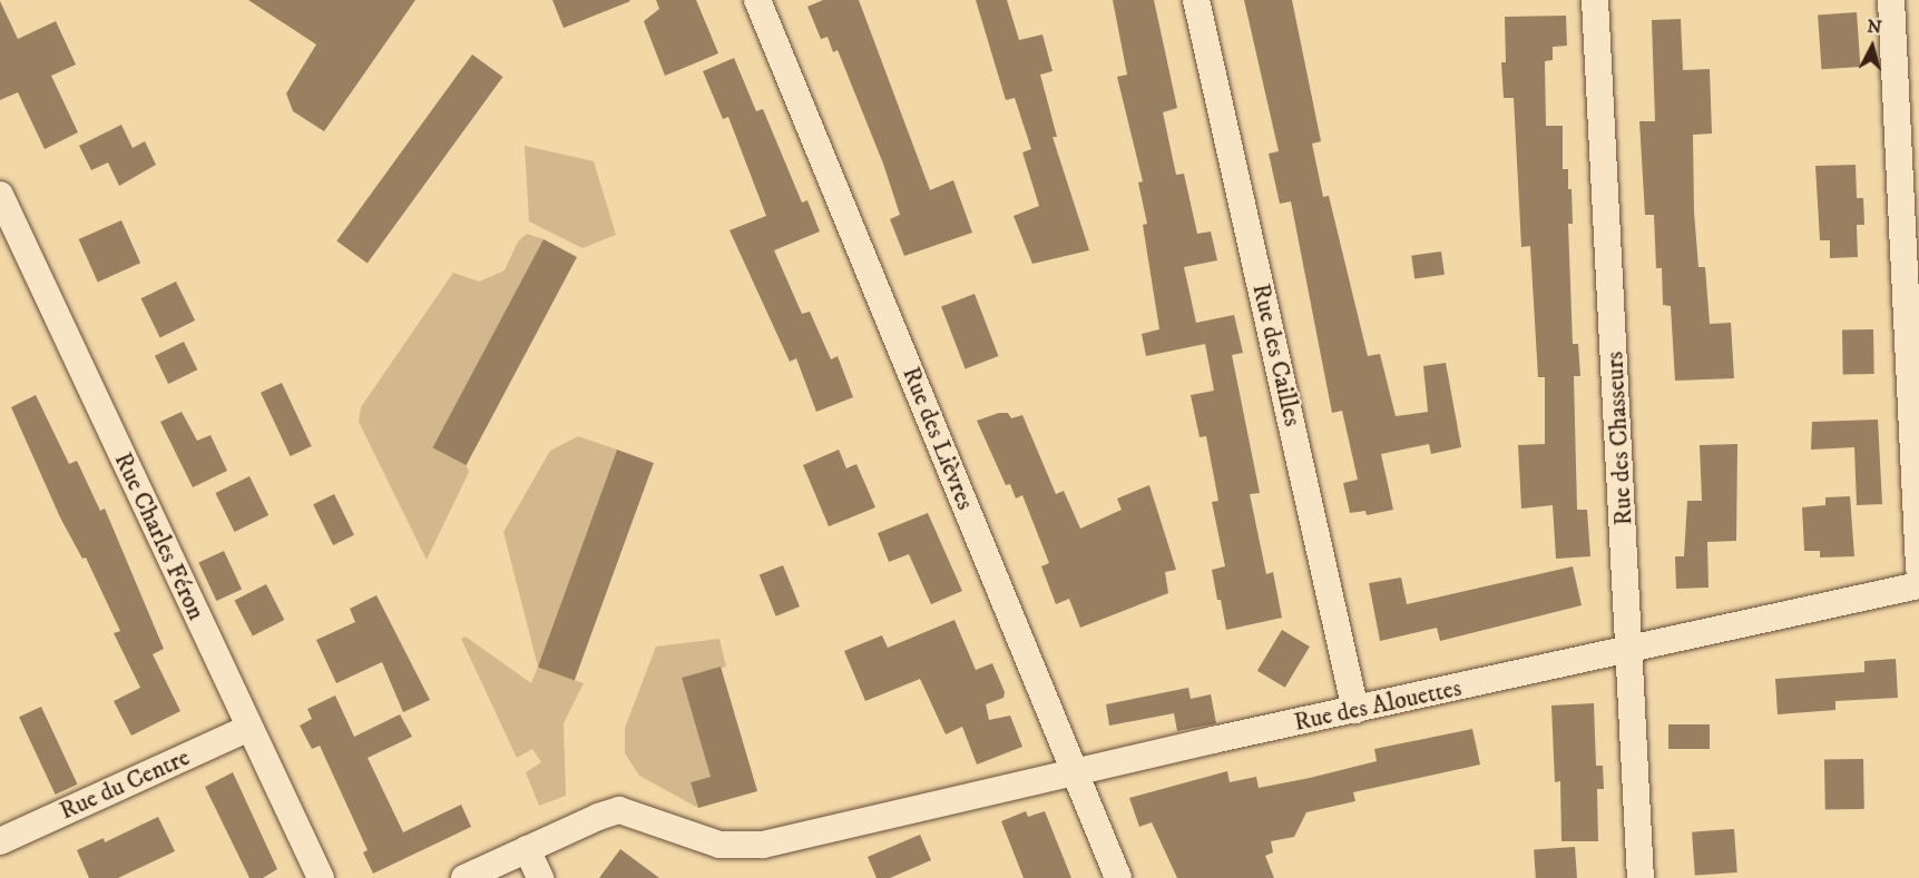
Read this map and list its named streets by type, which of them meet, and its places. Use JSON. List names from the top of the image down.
{
  "streets": {
    "street": [
      "Rue des Cailles",
      "Rue des Lièvres",
      "Rue des Chasseurs",
      "Rue Charles Féron",
      "Rue des Alouettes",
      "Rue du Centre"
    ]
  },
  "crossings": [
    ["Rue des Cailles", "Rue des Alouettes"],
    ["Rue des Lièvres", "Rue des Alouettes"],
    ["Rue des Chasseurs", "Rue des Alouettes"],
    ["Rue Charles Féron", "Rue du Centre"]
  ],
  "north": "top"
}
